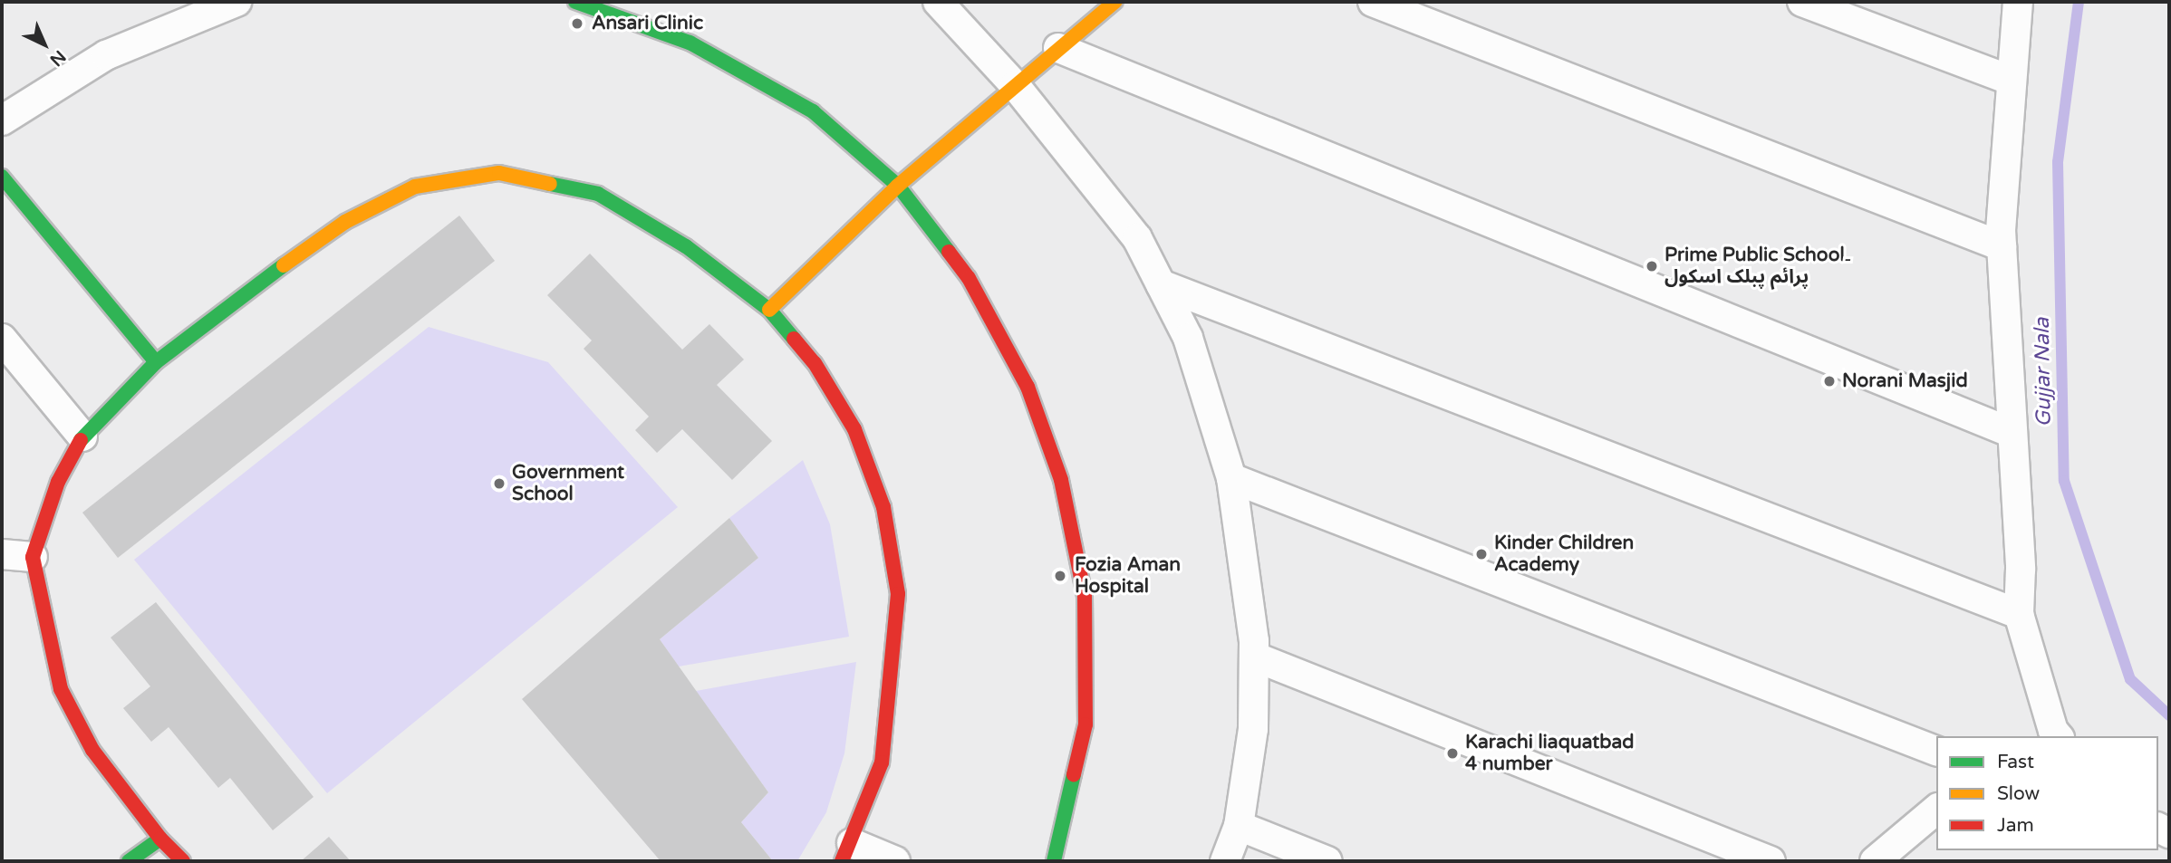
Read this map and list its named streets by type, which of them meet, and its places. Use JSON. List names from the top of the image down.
{
  "water": ["Gujjar Nala"],
  "places": [
    "Ansari Clinic",
    "Prime Public School۔ پرائم پبلک اسکول",
    "Norani Masjid",
    "Government School",
    "Kinder Children Academy",
    "Fozia Aman Hospital",
    "Karachi liaquatbad 4 number"
  ],
  "legend": ["Fast", "Slow", "Jam"],
  "north": "bottom right"
}
